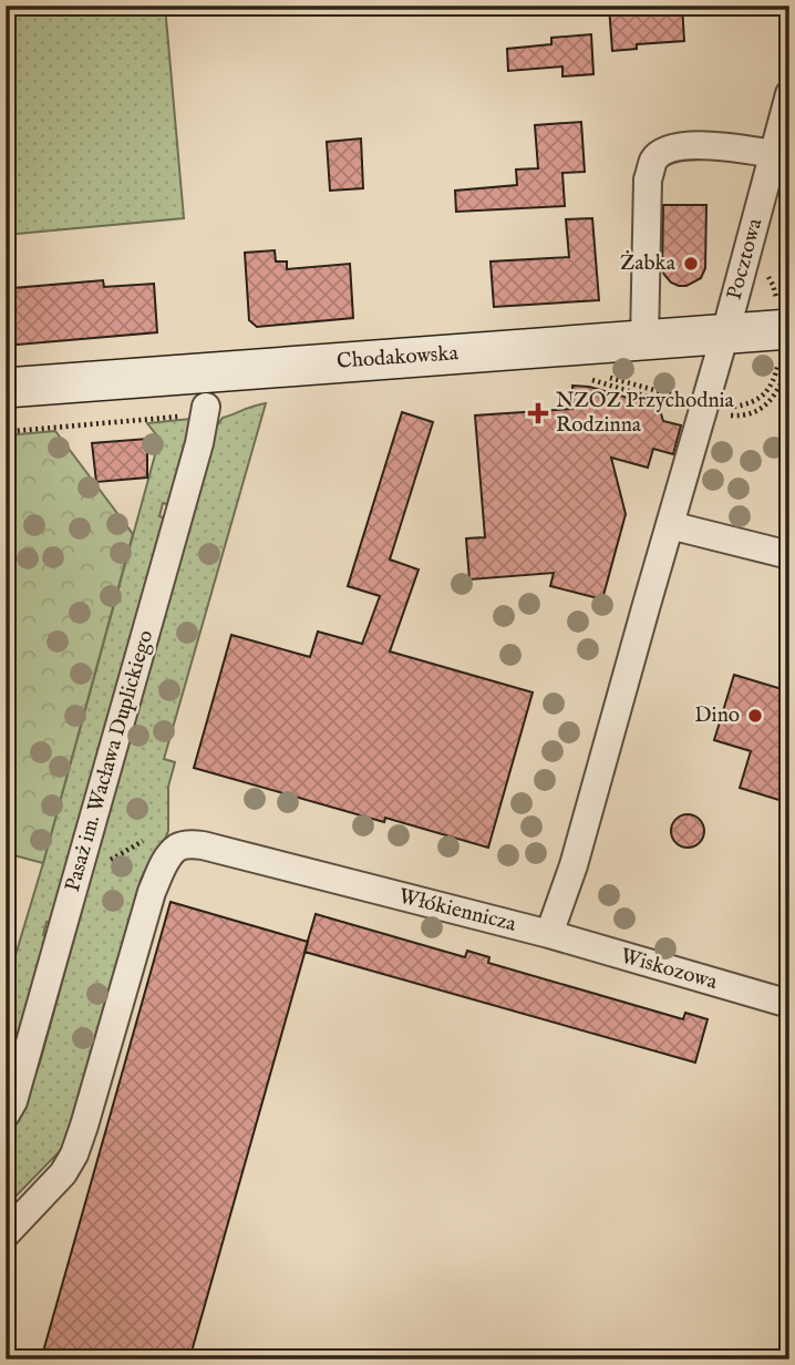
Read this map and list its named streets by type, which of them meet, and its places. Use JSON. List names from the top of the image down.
{
  "streets": {
    "main road": ["Chodakowska"],
    "street": [
      "Pocztowa",
      "Pasaż im. Wacława Duplickiego",
      "Włókiennicza",
      "Wiskozowa"
    ]
  },
  "crossings": [
    ["Pocztowa", "Chodakowska"],
    ["Włókiennicza", "Wiskozowa"]
  ],
  "places": {
    "other": ["Żabka", "Dino"],
    "health": ["NZOZ Przychodnia Rodzinna"]
  }
}
